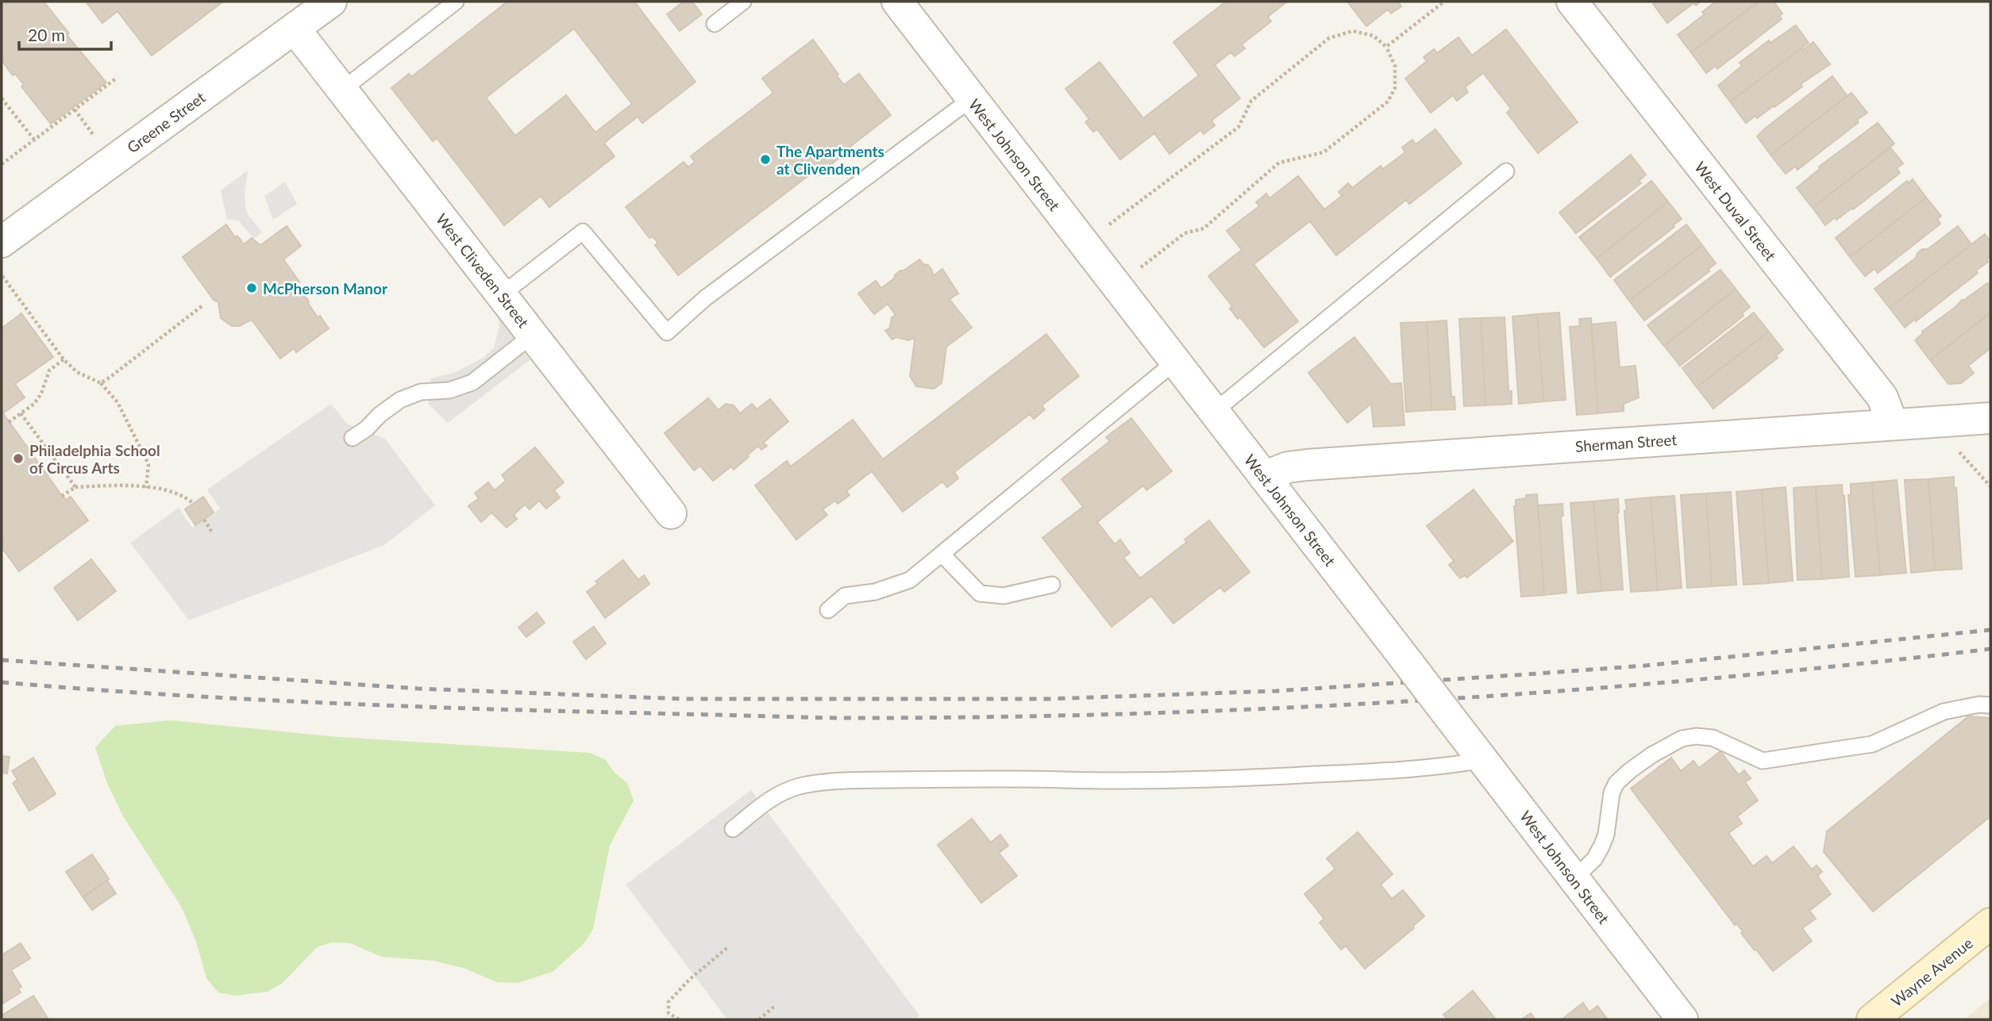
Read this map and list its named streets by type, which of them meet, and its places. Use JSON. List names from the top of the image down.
{
  "streets": {
    "main road": ["Wayne Avenue"],
    "street": [
      "Greene Street",
      "West Johnson Street",
      "West Duval Street",
      "West Cliveden Street",
      "Sherman Street"
    ]
  },
  "crossings": [
    ["Greene Street", "West Cliveden Street"],
    ["West Johnson Street", "Sherman Street"],
    ["West Duval Street", "Sherman Street"]
  ],
  "places": ["The Apartments at Clivenden", "McPherson Manor", "Philadelphia School of Circus Arts"],
  "scale_bar": "20 m"
}
